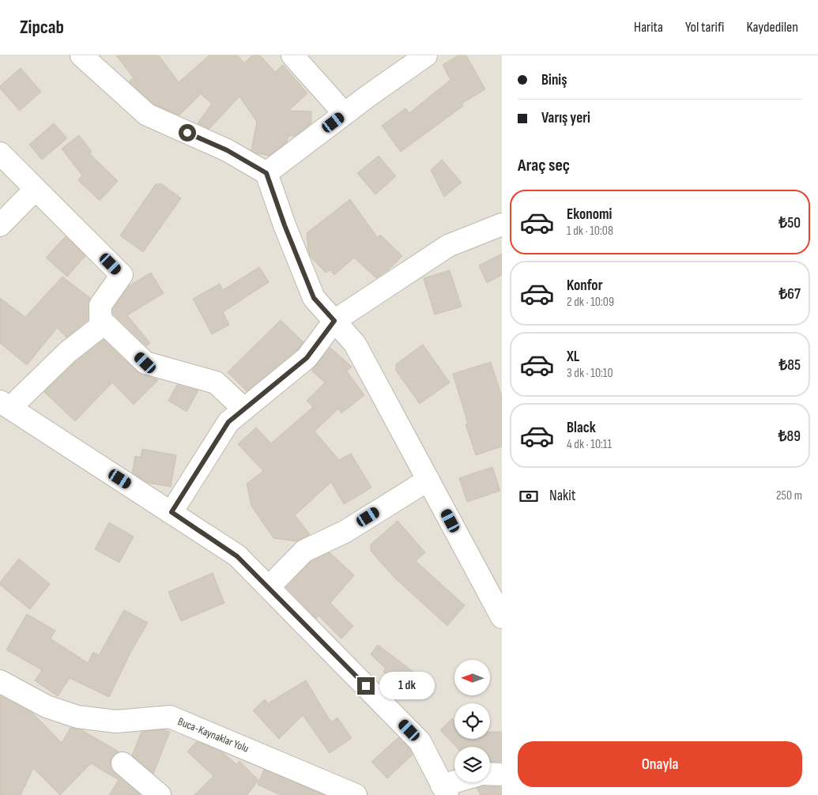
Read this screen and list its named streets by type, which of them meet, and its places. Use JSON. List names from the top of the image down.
{
  "streets": {
    "street": ["Buca-Kaynaklar Yolu"]
  },
  "north": "left",
  "page": {
    "header": "Zipcab",
    "nav": ["Harita", "Yol tarifi", "Kaydedilen"],
    "banner": ["Biniş", "Varış yeri"],
    "heading": "Araç seç",
    "list": [
      {
        "name": "Ekonomi",
        "note": "1 dk · 10:08",
        "value": "₺50"
      },
      {
        "name": "Konfor",
        "note": "2 dk · 10:09",
        "value": "₺67"
      },
      {
        "name": "XL",
        "note": "3 dk · 10:10",
        "value": "₺85"
      },
      {
        "name": "Black",
        "note": "4 dk · 10:11",
        "value": "₺89"
      }
    ],
    "pay": ["Nakit", "250 m"],
    "bubble": "1 dk",
    "buttons": "Onayla"
  }
}
